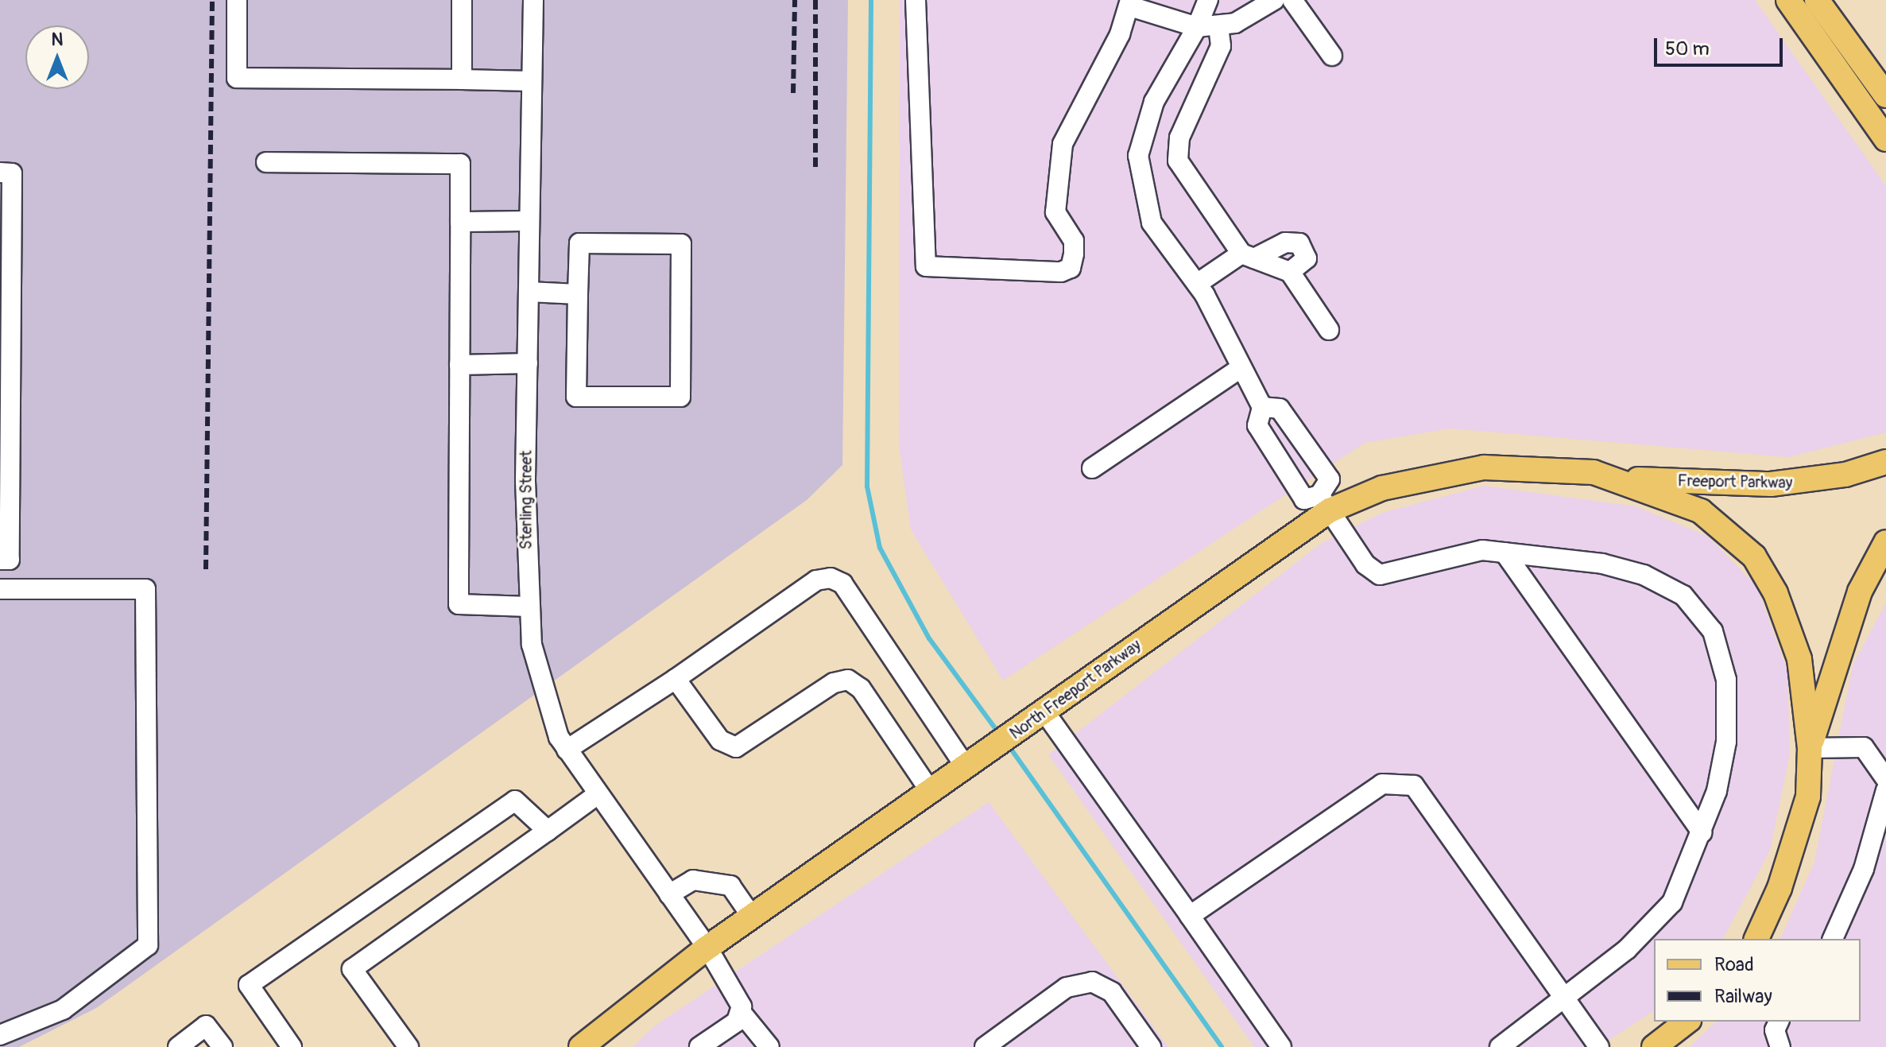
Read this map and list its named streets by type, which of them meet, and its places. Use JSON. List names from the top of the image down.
{
  "streets": {
    "main road": ["Freeport Parkway", "North Freeport Parkway"],
    "street": ["Sterling Street"]
  },
  "crossings": [
    ["Freeport Parkway", "North Freeport Parkway"],
    ["Sterling Street", "North Freeport Parkway"]
  ],
  "legend": ["Road", "Railway"],
  "scale_bar": "50 m",
  "north": "top"
}
